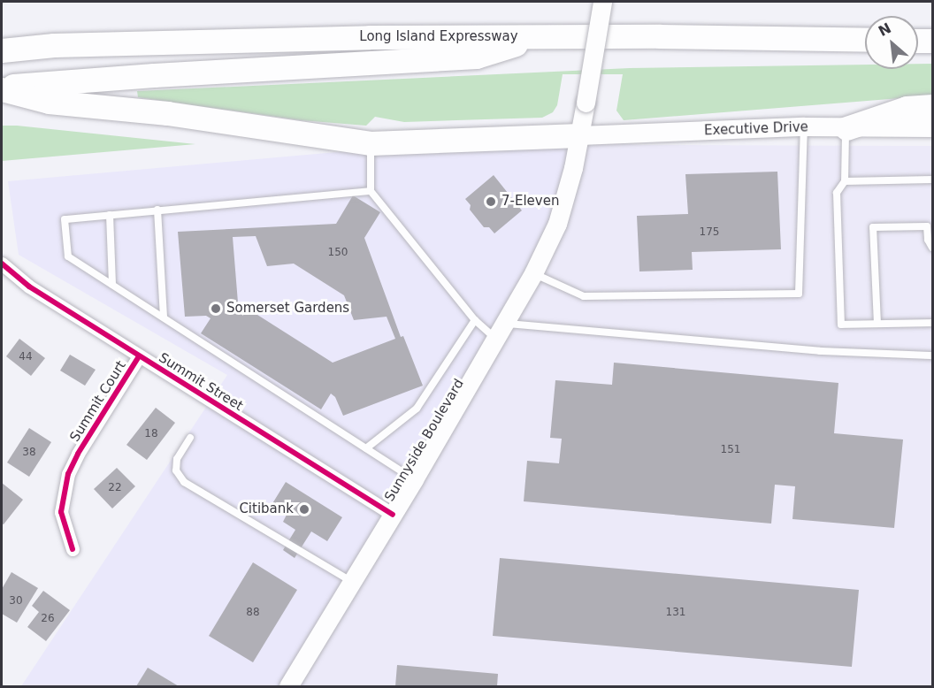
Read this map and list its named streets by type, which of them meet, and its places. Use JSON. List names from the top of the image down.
{
  "streets": {
    "highway": ["Long Island Expressway"],
    "main road": ["Executive Drive", "Sunnyside Boulevard"],
    "street": ["Summit Street", "Summit Court"]
  },
  "crossings": [
    ["Executive Drive", "Sunnyside Boulevard"],
    ["Summit Street", "Summit Court"],
    ["Summit Street", "Sunnyside Boulevard"]
  ],
  "places": ["7-Eleven", "Somerset Gardens", "Citibank"],
  "house_numbers": [
    "175",
    "150",
    "44",
    "18",
    "151",
    "38",
    "22",
    "30",
    "88",
    "131",
    "26"
  ],
  "north": "top left"
}
